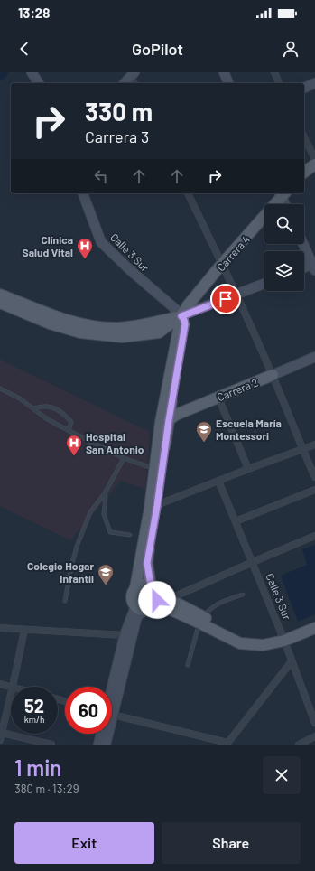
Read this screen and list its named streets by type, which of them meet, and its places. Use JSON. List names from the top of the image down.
{
  "streets": {
    "main road": ["Calle 3 Sur", "Carrera 4", "Carrera 2"]
  },
  "crossings": [
    ["Calle 3 Sur", "Carrera 4"]
  ],
  "places": {
    "hospital": ["Clínica Salud Vital", "Hospital San Antonio"],
    "school or university": ["Escuela María Montessori", "Colegio Hogar Infantil"]
  },
  "page": {
    "status": "13:28",
    "header": "GoPilot",
    "turn": ["330 m", "Carrera 3"],
    "speed": "52 km/h",
    "limit": "60",
    "heading": ["1 min", "380 m · 13:29"],
    "buttons": ["Exit", "Share"]
  }
}
